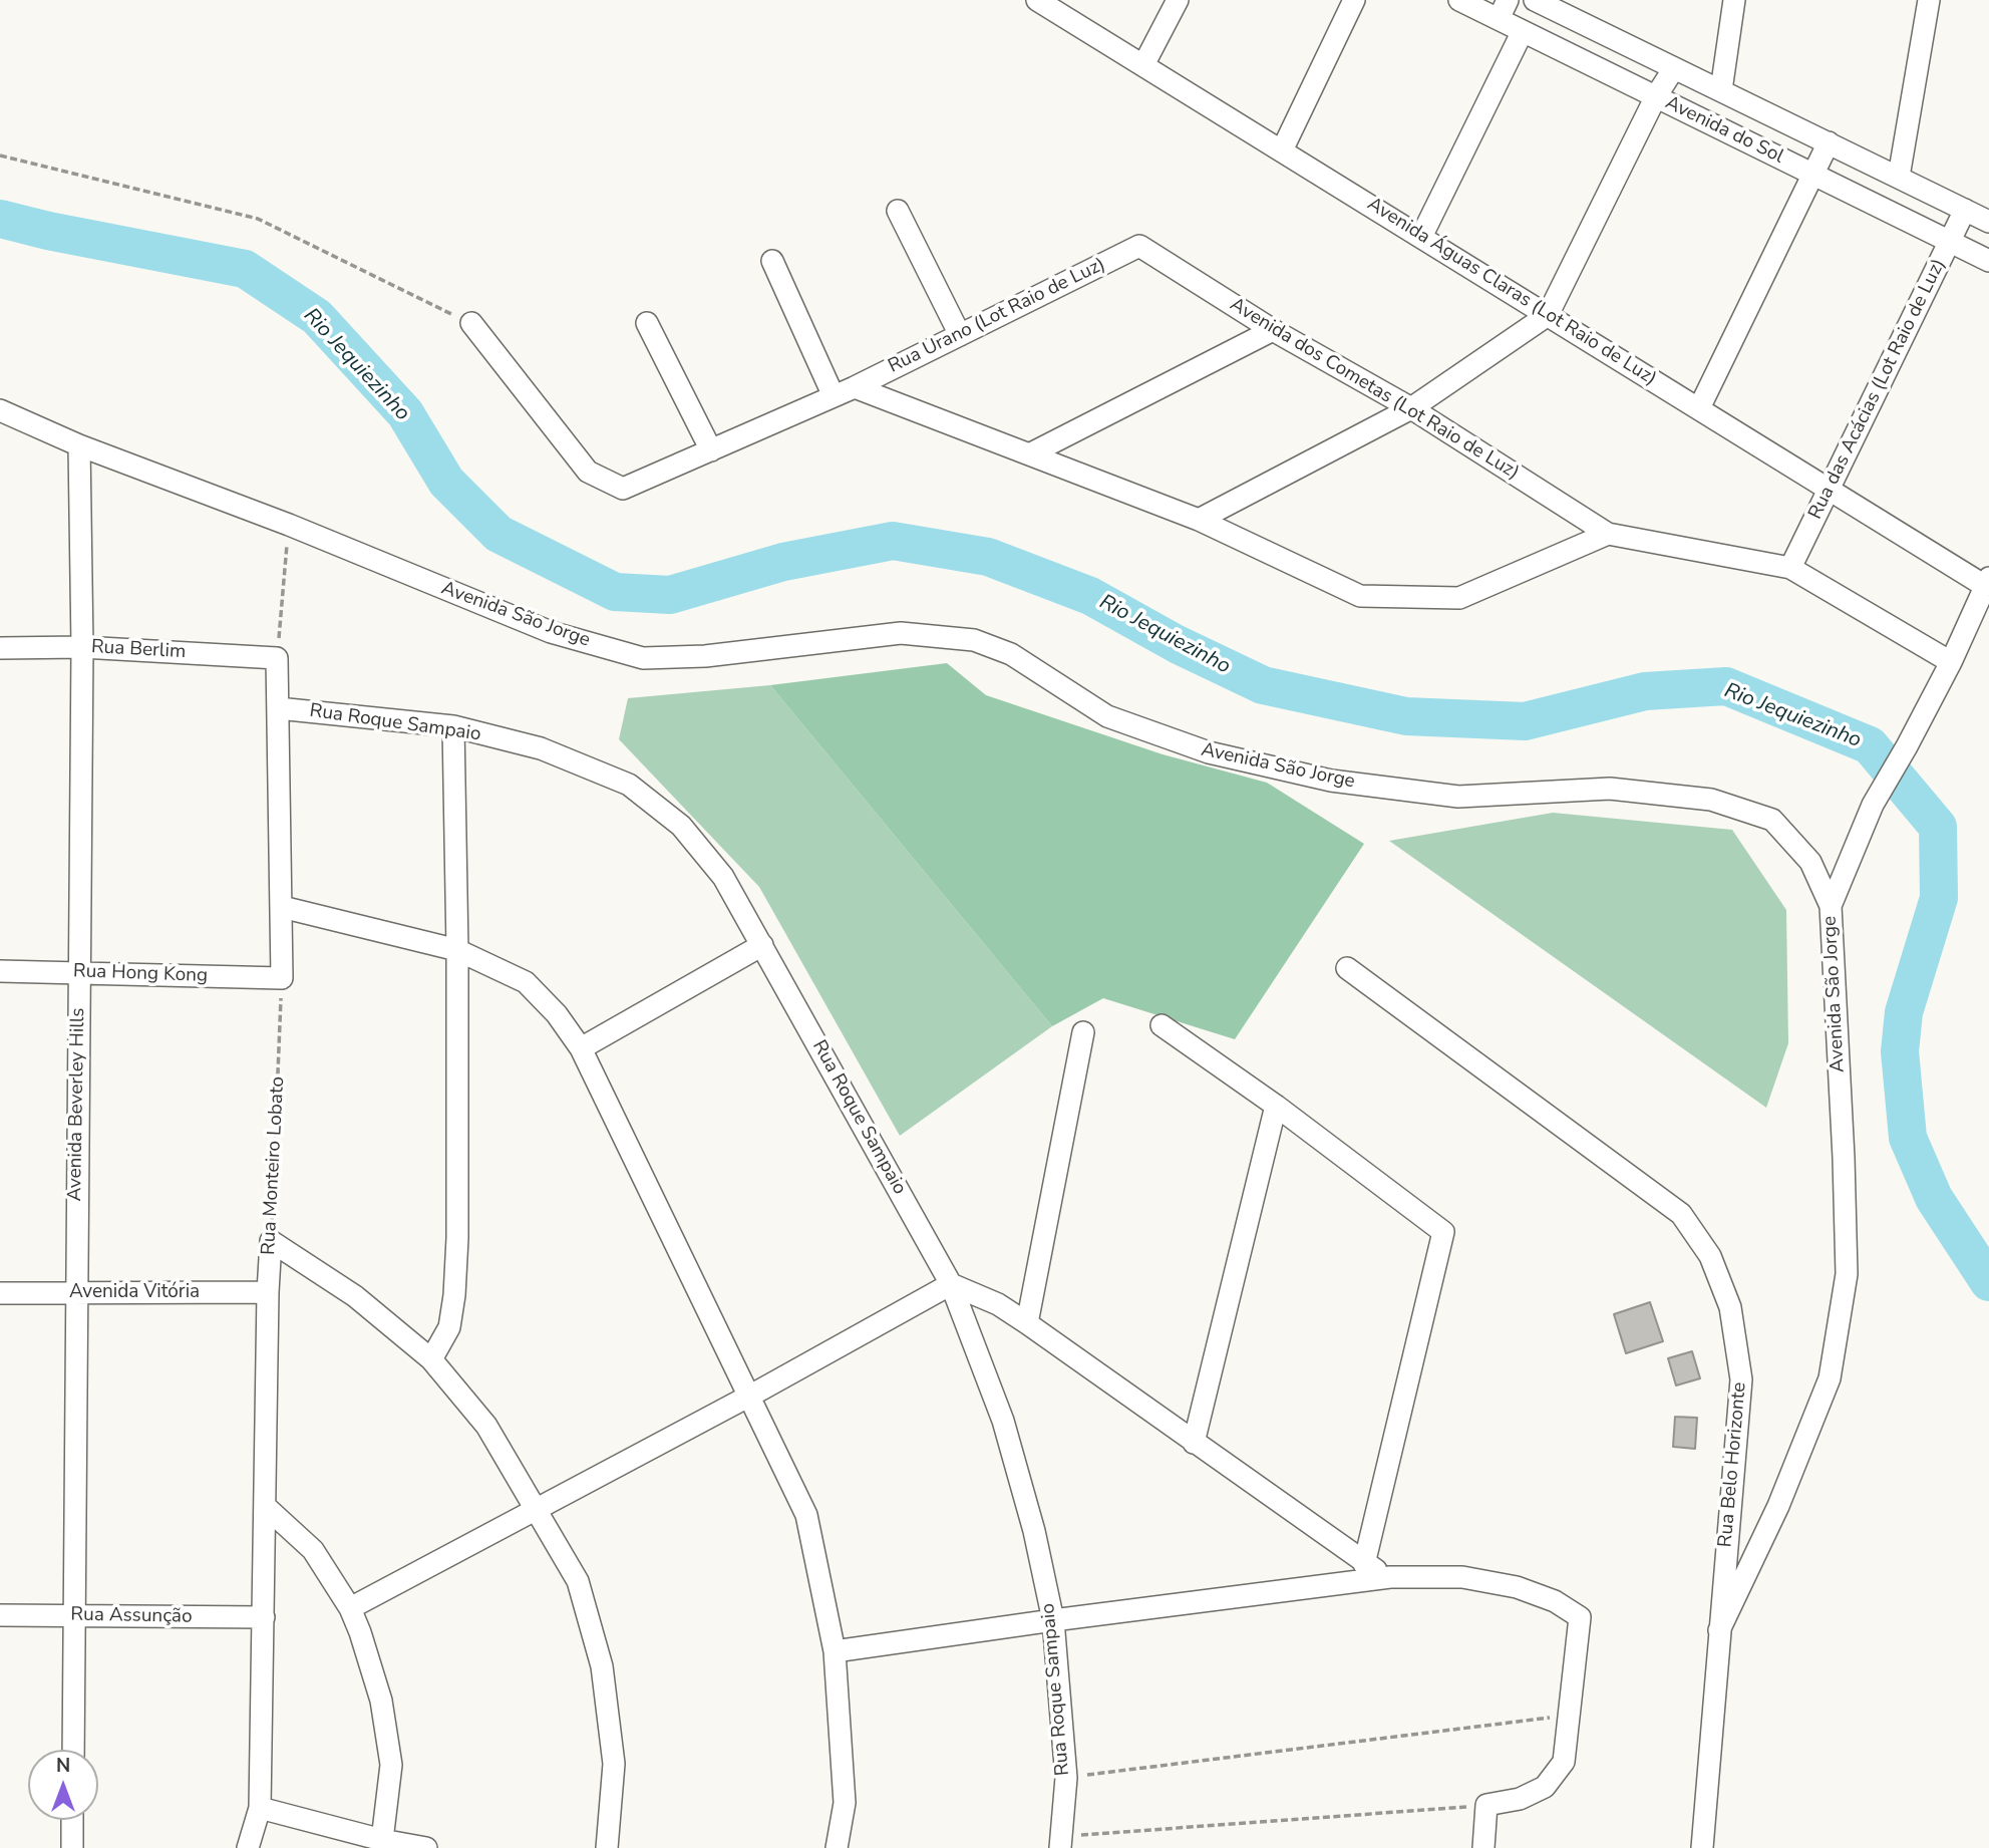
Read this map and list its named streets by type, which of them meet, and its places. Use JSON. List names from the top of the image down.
{
  "streets": {
    "street": [
      "Avenida do Sol",
      "Avenida Águas Claras (Lot Raio de Luz)",
      "Rua Urano (Lot Raio de Luz)",
      "Avenida dos Cometas (Lot Raio de Luz)",
      "Rua das Acácias (Lot Raio de Luz)",
      "Avenida São Jorge",
      "Rua Berlim",
      "Rua Roque Sampaio",
      "Rua Hong Kong",
      "Avenida Beverley Hills",
      "Rua Monteiro Lobato",
      "Avenida Vitória",
      "Rua Belo Horizonte",
      "Rua Assunção"
    ]
  },
  "crossings": [
    ["Avenida do Sol", "Rua das Acácias (Lot Raio de Luz)"],
    ["Avenida Águas Claras (Lot Raio de Luz)", "Rua das Acácias (Lot Raio de Luz)"],
    ["Rua Urano (Lot Raio de Luz)", "Avenida dos Cometas (Lot Raio de Luz)"],
    ["Avenida São Jorge", "Avenida Beverley Hills"],
    ["Avenida São Jorge", "Rua Belo Horizonte"],
    ["Rua Berlim", "Avenida Beverley Hills"],
    ["Rua Hong Kong", "Avenida Beverley Hills"],
    ["Rua Hong Kong", "Rua Monteiro Lobato"],
    ["Avenida Beverley Hills", "Avenida Vitória"],
    ["Avenida Beverley Hills", "Rua Assunção"],
    ["Rua Monteiro Lobato", "Avenida Vitória"],
    ["Rua Monteiro Lobato", "Rua Assunção"]
  ],
  "water": ["Rio Jequiezinho"],
  "north": "top"
}
